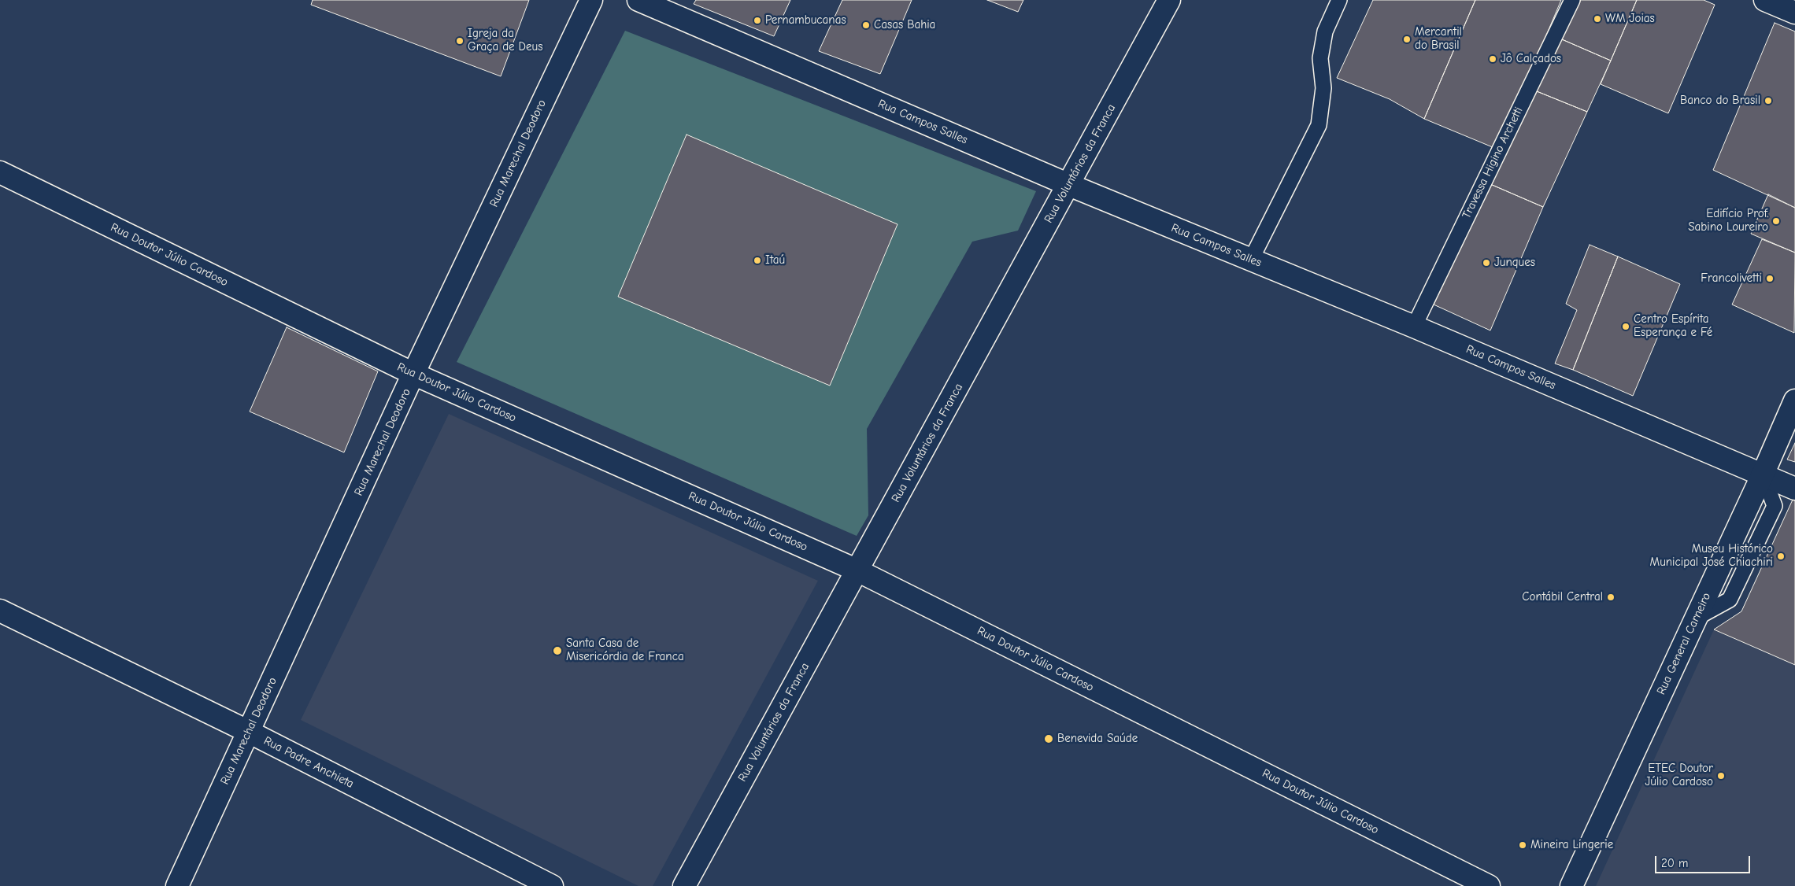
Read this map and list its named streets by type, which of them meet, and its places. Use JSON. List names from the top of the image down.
{
  "streets": {
    "street": [
      "Rua Campos Salles",
      "Rua Marechal Deodoro",
      "Rua Voluntários da Franca",
      "Rua Doutor Júlio Cardoso",
      "Rua General Carneiro",
      "Rua Padre Anchieta"
    ],
    "lane": ["Travessa Higino Archetti"]
  },
  "crossings": [
    ["Rua Campos Salles", "Travessa Higino Archetti"],
    ["Rua Campos Salles", "Rua Voluntários da Franca"],
    ["Rua Campos Salles", "Rua General Carneiro"],
    ["Rua Marechal Deodoro", "Rua Doutor Júlio Cardoso"],
    ["Rua Marechal Deodoro", "Rua Padre Anchieta"],
    ["Rua Voluntários da Franca", "Rua Doutor Júlio Cardoso"]
  ],
  "places": [
    "WM Joias",
    "Pernambucanas",
    "Casas Bahia",
    "Mercantil do Brasil",
    "Igreja da Graça de Deus",
    "Jô Calçados",
    "Banco do Brasil",
    "Edifício Prof. Sabino Loureiro",
    "Itaú",
    "Junques",
    "Francolivetti",
    "Centro Espírita Esperança e Fé",
    "Museu Histórico Municipal José Chiachiri",
    "Contábil Central",
    "Santa Casa de Misericórdia de Franca",
    "Benevida Saúde",
    "ETEC Doutor Júlio Cardoso",
    "Mineira Lingerie"
  ],
  "scale_bar": "20 m"
}
